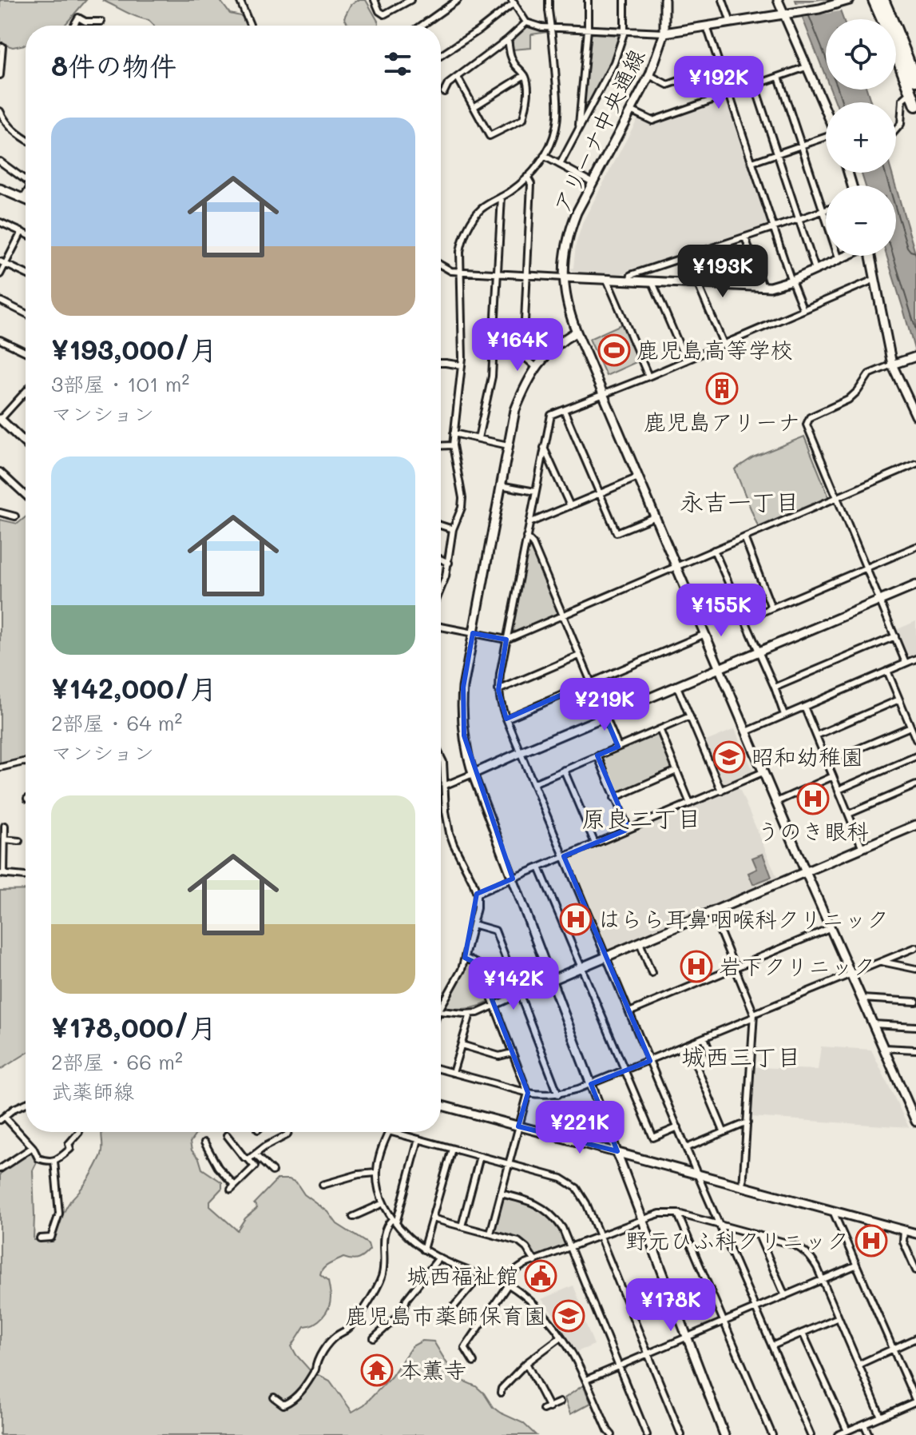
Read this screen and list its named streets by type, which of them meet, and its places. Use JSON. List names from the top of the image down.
{
  "streets": {
    "street": ["アリーナ中央通線"]
  },
  "districts": ["永吉一丁目", "原良二丁目", "城西三丁目"],
  "places": {
    "sports": ["鹿児島高等学校"],
    "building": ["鹿児島アリーナ"],
    "school or university": ["昭和幼稚園", "鹿児島市薬師保育園"],
    "hospital": [
      "うのき眼科",
      "はらら耳鼻咽喉科クリニック",
      "岩下クリニック",
      "野元ひふ科クリニック"
    ],
    "public building": ["城西福祉館"],
    "temple": ["本薫寺"]
  },
  "page": {
    "map_buttons": ["+", "−"],
    "heading": "8件の物件",
    "price": [
      "¥192K",
      "¥193K",
      "¥164K",
      "¥155K",
      "¥219K",
      "¥142K",
      "¥221K",
      "¥178K"
    ],
    "list": [
      {
        "name": "¥193,000/月",
        "note": "3部屋 · 101 m² · マンション"
      },
      {
        "name": "¥142,000/月",
        "note": "2部屋 · 64 m² · マンション"
      },
      {
        "name": "¥178,000/月",
        "note": "2部屋 · 66 m² · 武薬師線"
      }
    ]
  }
}
